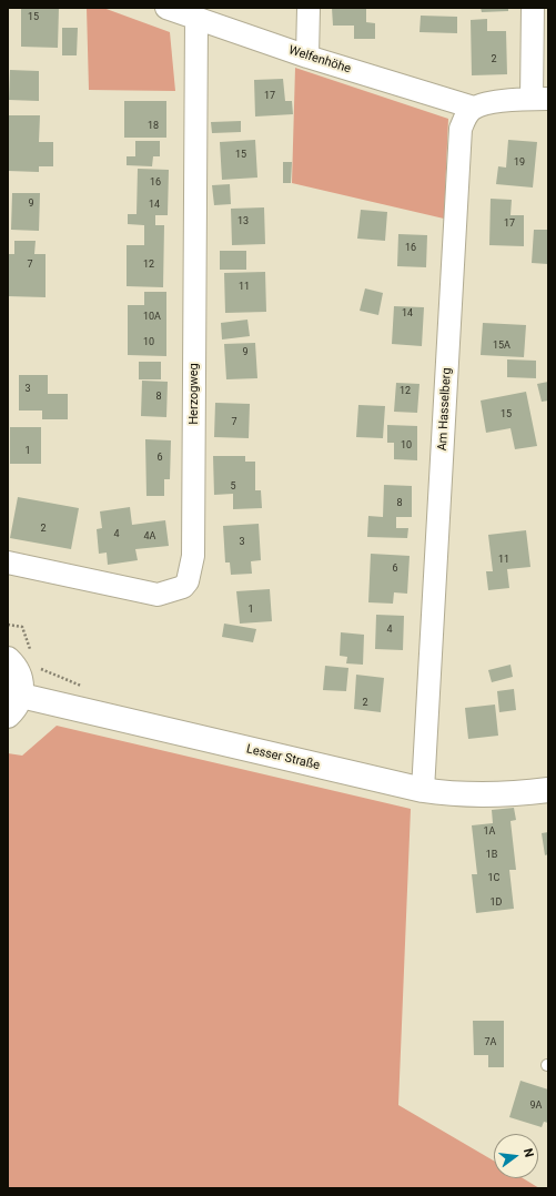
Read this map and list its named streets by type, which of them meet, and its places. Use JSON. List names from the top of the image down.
{
  "streets": {
    "street": [
      "Welfenhöhe",
      "Herzogweg",
      "Am Hasselberg",
      "Lesser Straße"
    ]
  },
  "crossings": [
    ["Welfenhöhe", "Herzogweg"],
    ["Welfenhöhe", "Am Hasselberg"],
    ["Am Hasselberg", "Lesser Straße"]
  ],
  "house_numbers": [
    "15",
    "2",
    "17",
    "18",
    "15",
    "19",
    "16",
    "9",
    "14",
    "13",
    "17",
    "16",
    "7",
    "12",
    "11",
    "14",
    "10A",
    "10",
    "15A",
    "9",
    "3",
    "12",
    "8",
    "15",
    "7",
    "10",
    "1",
    "6",
    "5",
    "8",
    "2",
    "4",
    "4A",
    "3",
    "11",
    "6",
    "1",
    "4",
    "2",
    "1A",
    "1B",
    "1C",
    "1D",
    "7A",
    "9A"
  ],
  "north": "right"
}
